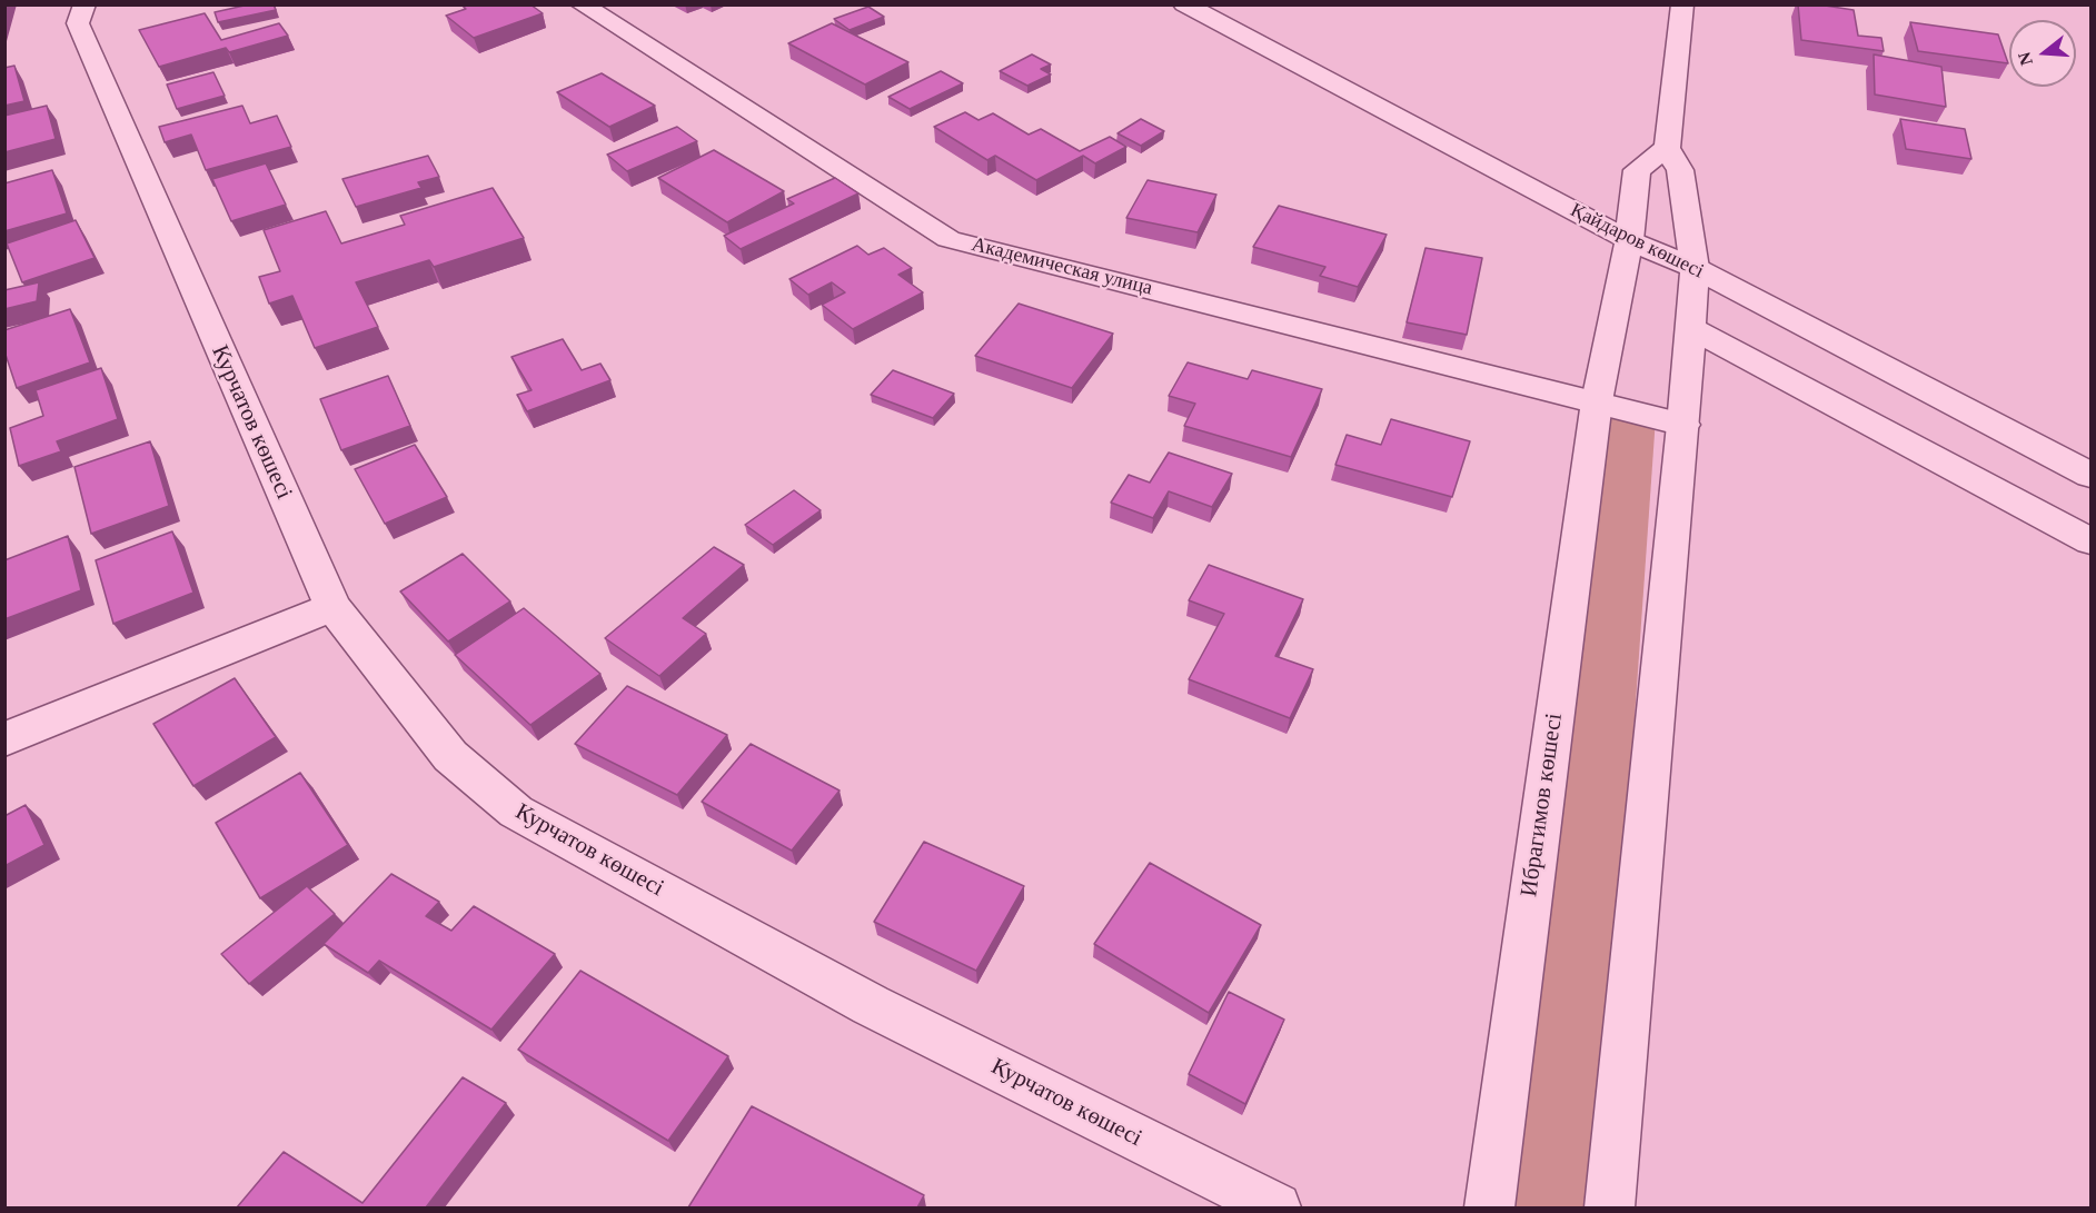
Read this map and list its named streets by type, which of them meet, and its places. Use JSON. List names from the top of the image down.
{
  "streets": {
    "street": [
      "Қайдаров көшесі",
      "Академическая улица",
      "Курчатов көшесі",
      "Ибрагимов көшесі"
    ]
  },
  "crossings": [
    ["Қайдаров көшесі", "Ибрагимов көшесі"],
    ["Академическая улица", "Ибрагимов көшесі"]
  ],
  "north": "left"
}
